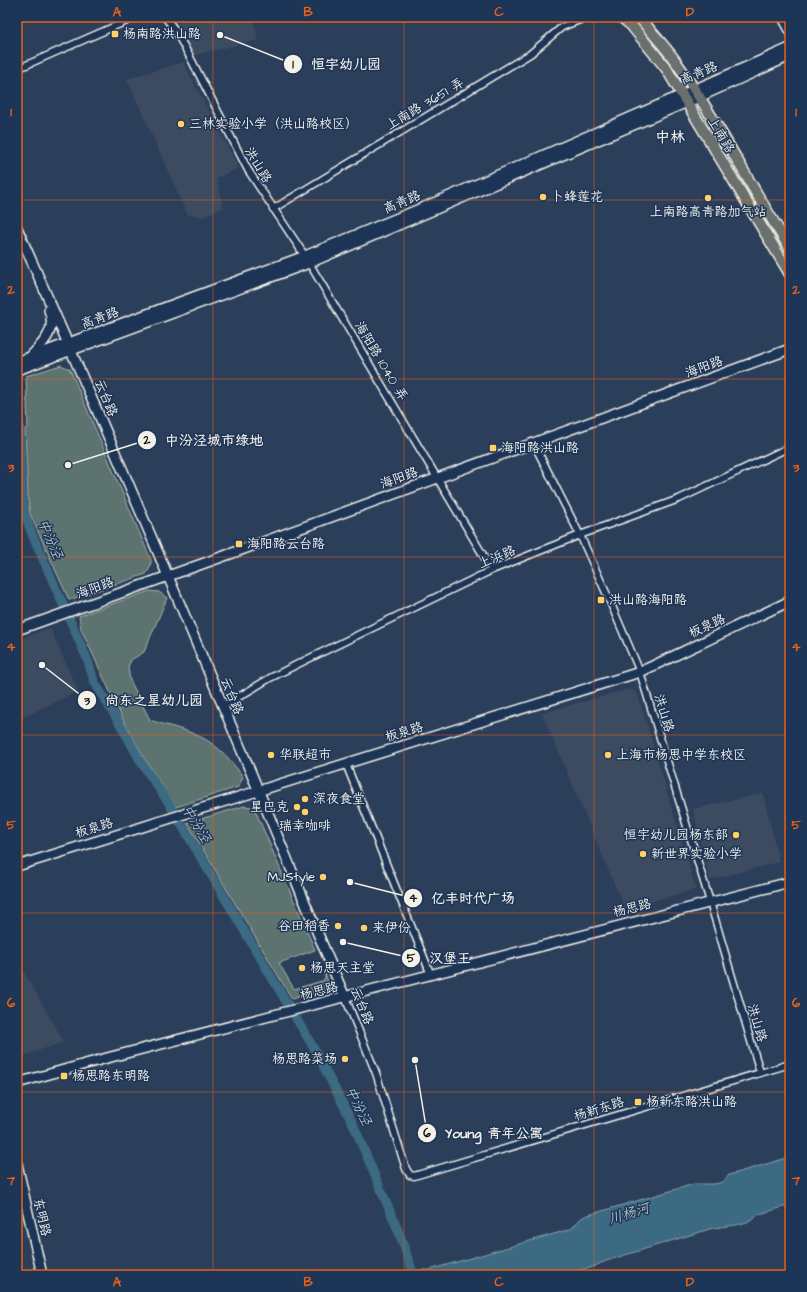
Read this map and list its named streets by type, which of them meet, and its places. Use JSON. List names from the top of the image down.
{
  "streets": {
    "main road": ["上南路"],
    "street": [
      "高青路",
      "上南路 3651 弄",
      "洪山路",
      "海阳路 1040 弄",
      "海阳路",
      "云台路",
      "上浜路",
      "板泉路",
      "杨思路",
      "杨新东路",
      "东明路"
    ]
  },
  "crossings": [
    ["高青路", "上南路"],
    ["高青路", "洪山路"],
    ["高青路", "海阳路 1040 弄"],
    ["高青路", "云台路"],
    ["上南路 3651 弄", "洪山路"],
    ["洪山路", "海阳路 1040 弄"],
    ["洪山路", "海阳路"],
    ["洪山路", "上浜路"],
    ["洪山路", "板泉路"],
    ["洪山路", "杨思路"],
    ["洪山路", "杨新东路"],
    ["海阳路 1040 弄", "海阳路"],
    ["海阳路 1040 弄", "上浜路"],
    ["海阳路", "云台路"],
    ["云台路", "上浜路"],
    ["云台路", "板泉路"],
    ["云台路", "杨思路"],
    ["云台路", "杨新东路"]
  ],
  "districts": ["中林"],
  "water": ["中汾泾", "川杨河"],
  "places": {
    "transit": [
      "杨南路洪山路",
      "海阳路洪山路",
      "海阳路云台路",
      "洪山路海阳路",
      "杨思路东明路",
      "杨新东路洪山路"
    ],
    "other": [
      "恒宇幼儿园",
      "三林实验小学（洪山路校区）",
      "卜蜂莲花",
      "上南路高青路加气站",
      "中汾泾城市绿地",
      "尚东之星幼儿园",
      "华联超市",
      "上海市杨思中学东校区",
      "深夜食堂",
      "星巴克",
      "瑞幸咖啡",
      "恒宇幼儿园杨东部",
      "新世界实验小学",
      "MJStyle",
      "亿丰时代广场",
      "谷田稻香",
      "来伊份",
      "汉堡王",
      "杨思天主堂",
      "杨思路菜场",
      "Young 青年公寓"
    ]
  },
  "grid": {
    "columns": [
      "A",
      "B",
      "C",
      "D"
    ],
    "rows": [
      "1",
      "2",
      "3",
      "4",
      "5",
      "6",
      "7"
    ]
  }
}
